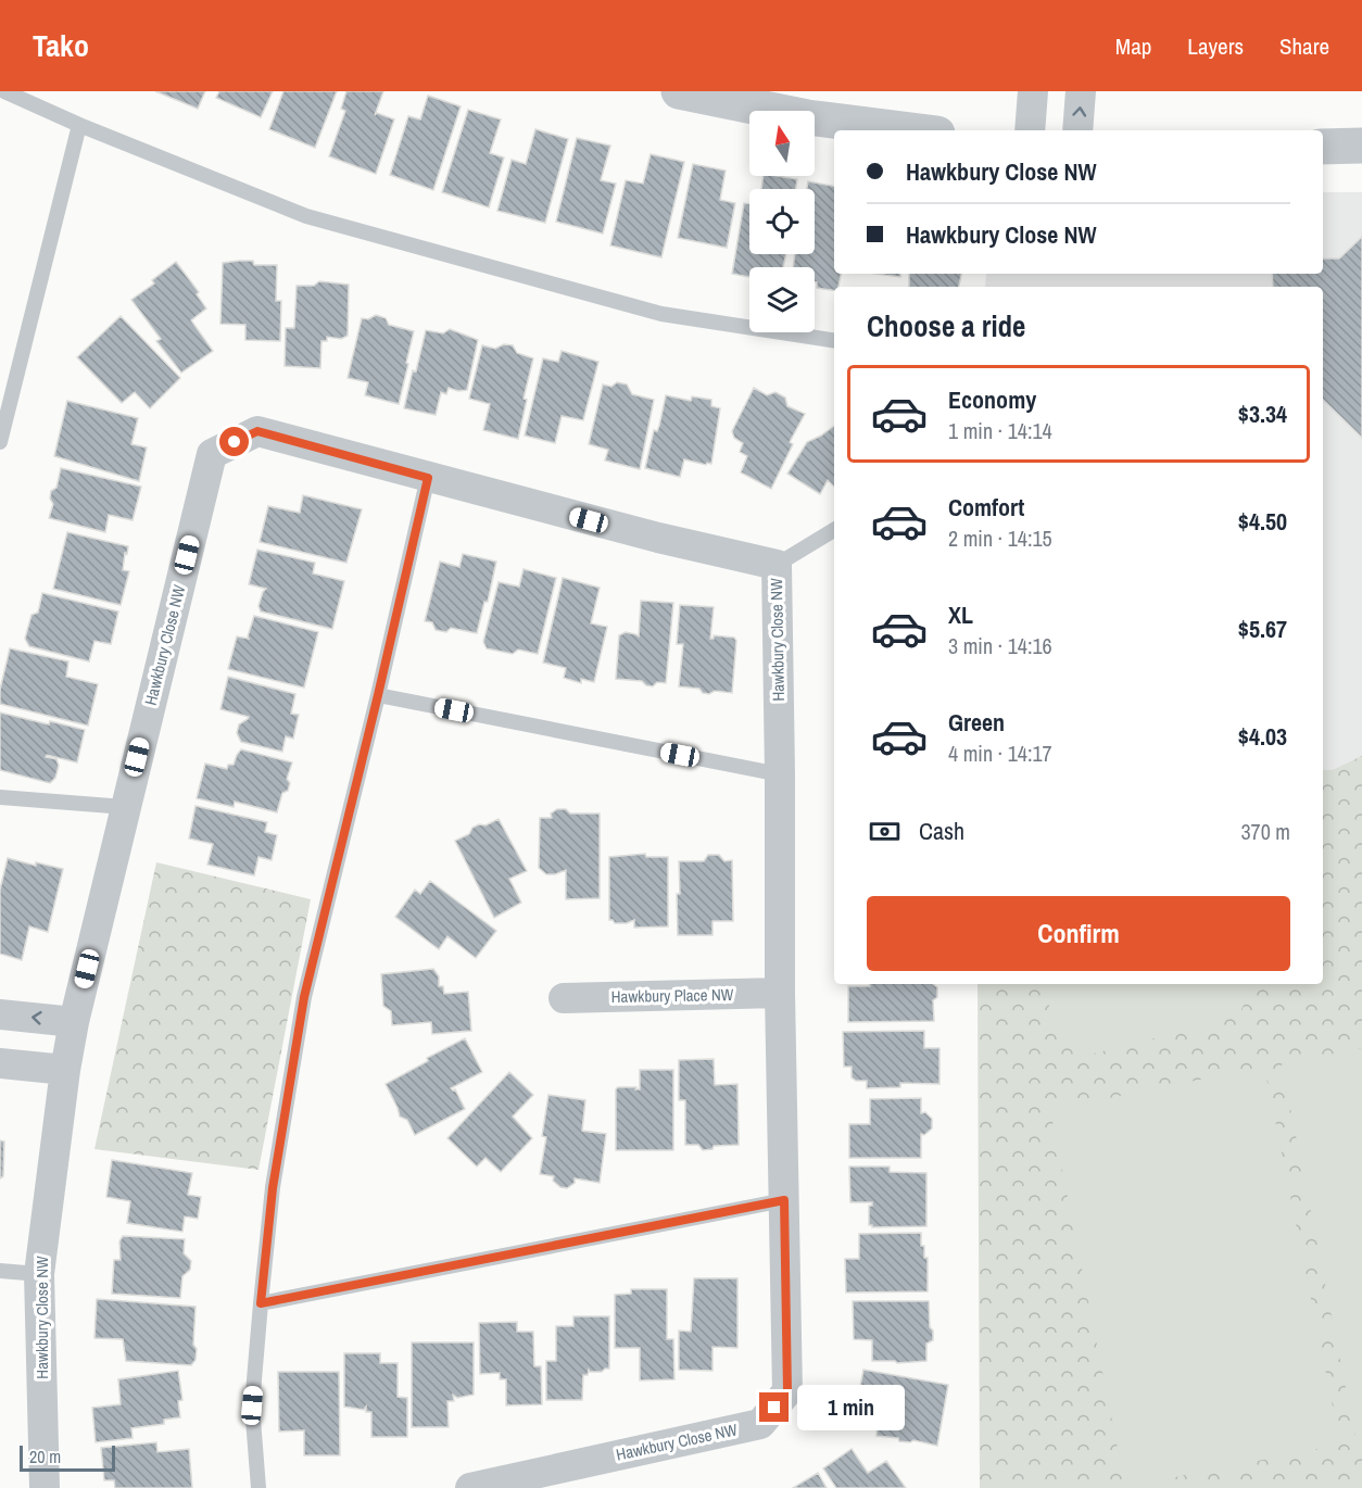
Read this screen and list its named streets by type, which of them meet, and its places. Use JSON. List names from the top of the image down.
{
  "streets": {
    "street": ["Hawkbury Close NW", "Hawkbury Place NW"]
  },
  "crossings": [
    ["Hawkbury Close NW", "Hawkbury Place NW"]
  ],
  "scale_bar": "20 m",
  "north": "top",
  "page": {
    "header": "Tako",
    "nav": ["Map", "Layers", "Share"],
    "banner": ["Hawkbury Close NW", "Hawkbury Close NW"],
    "heading": "Choose a ride",
    "list": [
      {
        "name": "Economy",
        "note": "1 min · 14:14",
        "value": "$3.34"
      },
      {
        "name": "Comfort",
        "note": "2 min · 14:15",
        "value": "$4.50"
      },
      {
        "name": "XL",
        "note": "3 min · 14:16",
        "value": "$5.67"
      },
      {
        "name": "Green",
        "note": "4 min · 14:17",
        "value": "$4.03"
      }
    ],
    "pay": ["Cash", "370 m"],
    "buttons": "Confirm",
    "bubble": "1 min",
    "scale": "20 m"
  }
}
